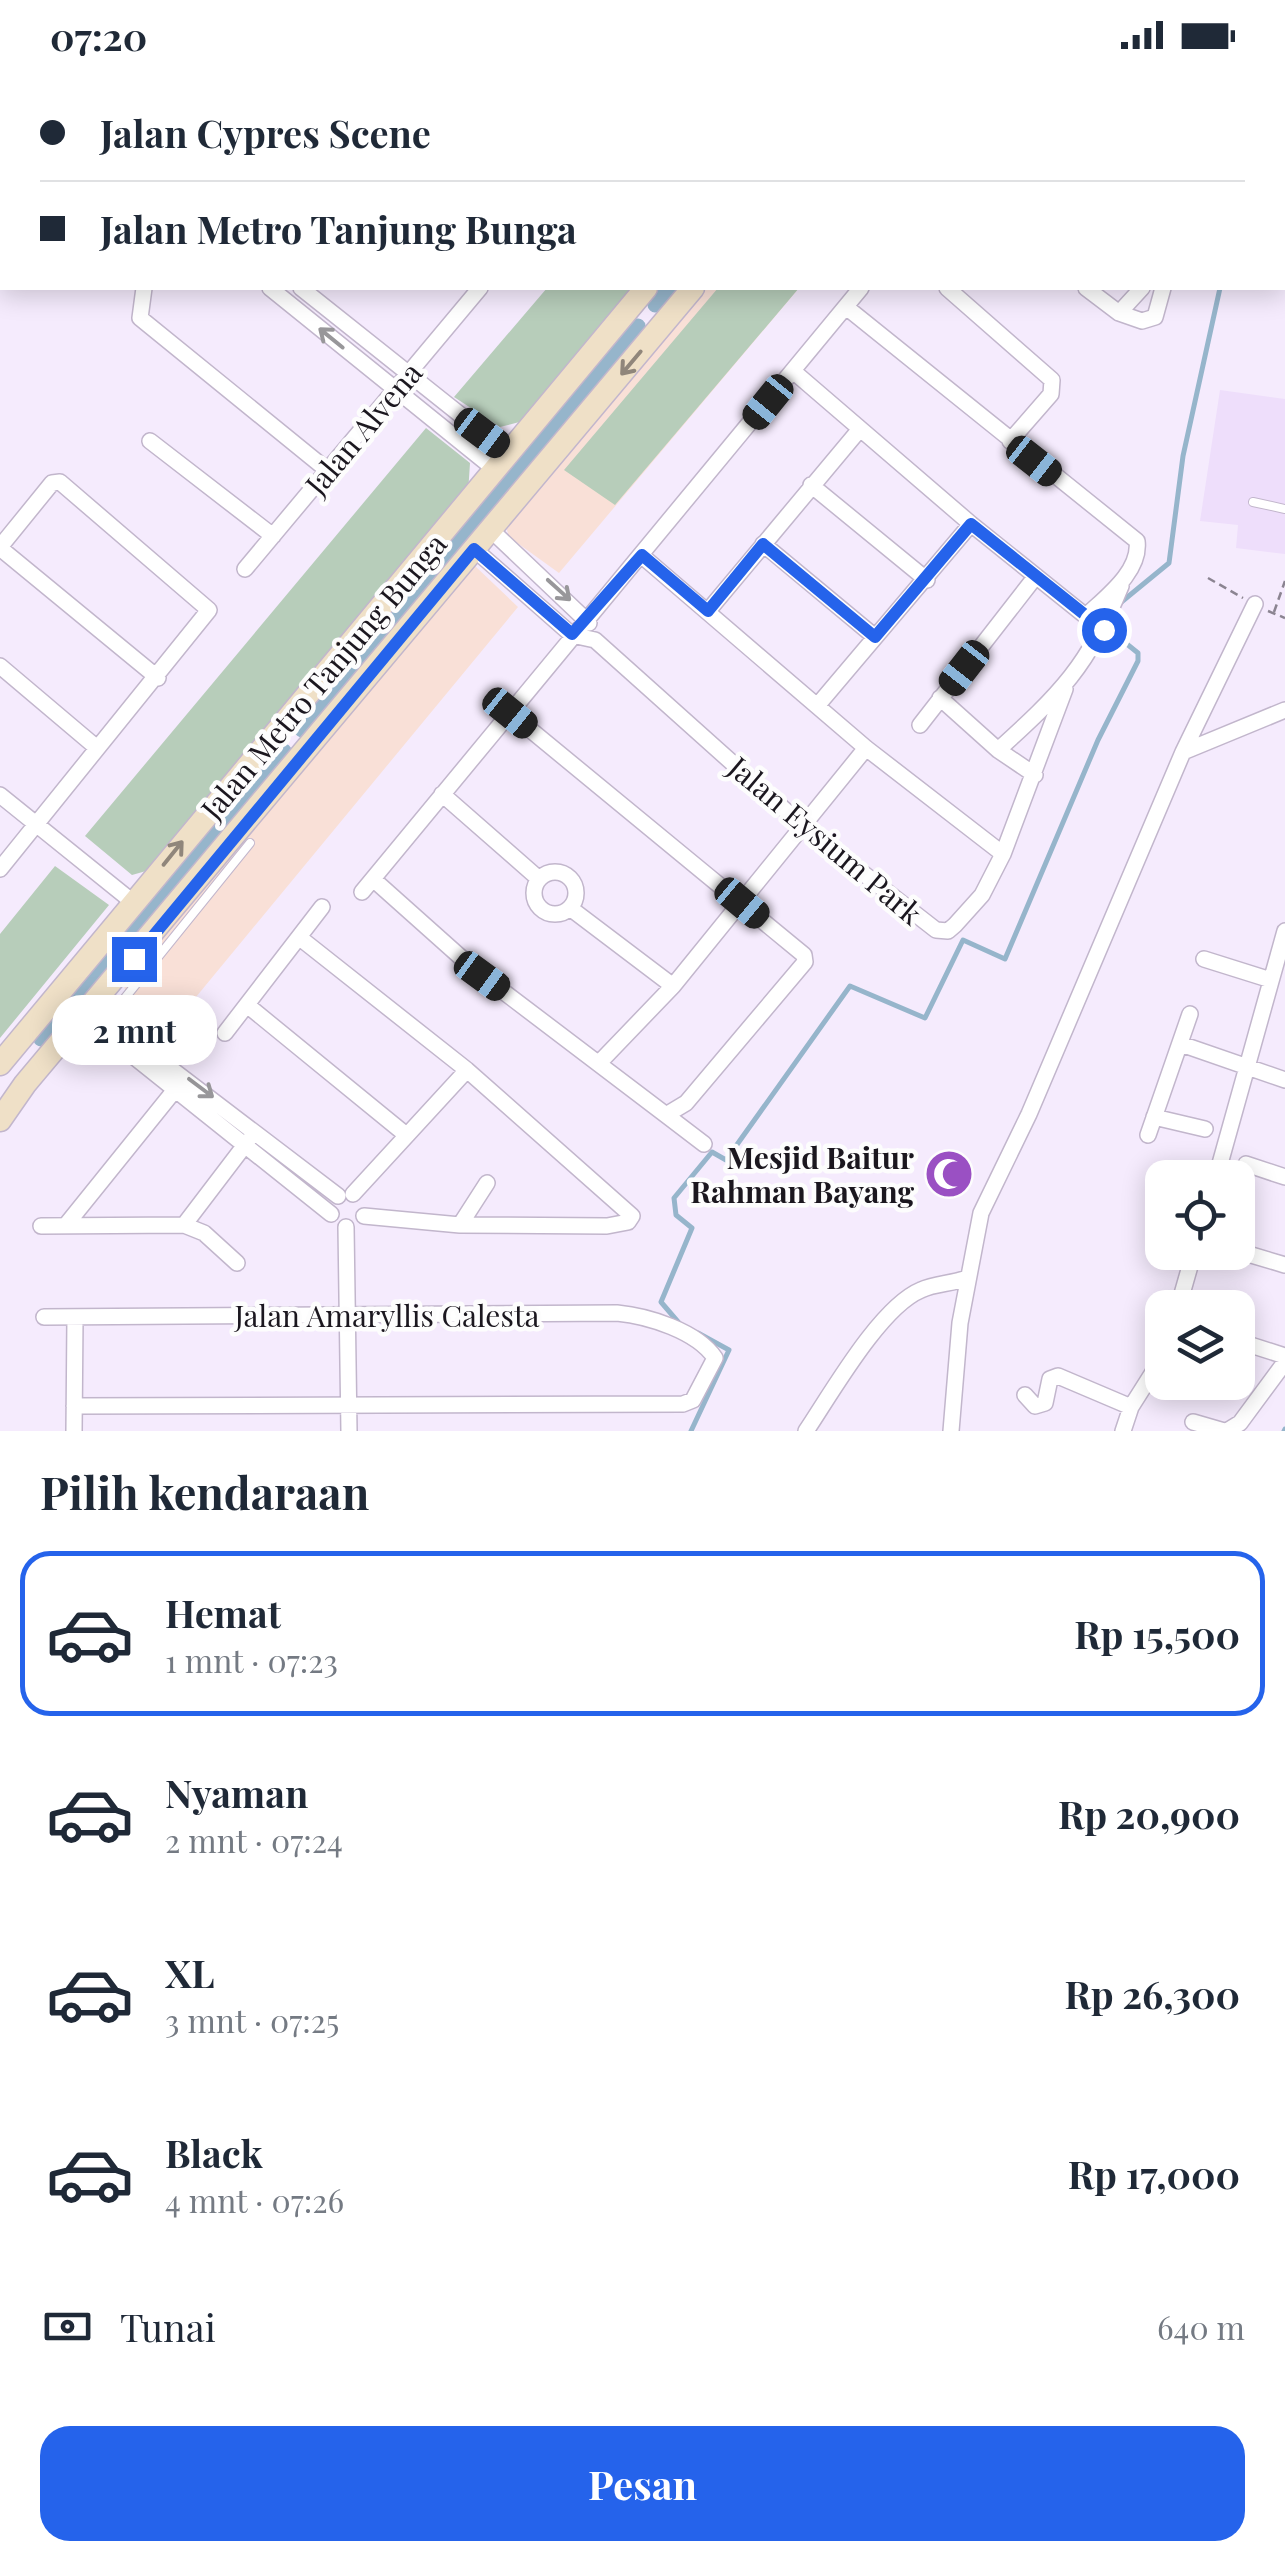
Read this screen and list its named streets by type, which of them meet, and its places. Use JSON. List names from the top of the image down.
{
  "streets": {
    "main road": ["Jalan Metro Tanjung Bunga"],
    "street": ["Jalan Alvena", "Jalan Eysium Park", "Jalan Amaryllis Calesta"]
  },
  "places": {
    "mosque": ["Mesjid Baitur Rahman Bayang"]
  },
  "page": {
    "status": "07:20",
    "banner": ["Jalan Cypres Scene", "Jalan Metro Tanjung Bunga"],
    "bubble": "2 mnt",
    "heading": "Pilih kendaraan",
    "list": [
      {
        "name": "Hemat",
        "note": "1 mnt · 07:23",
        "value": "Rp 15,500"
      },
      {
        "name": "Nyaman",
        "note": "2 mnt · 07:24",
        "value": "Rp 20,900"
      },
      {
        "name": "XL",
        "note": "3 mnt · 07:25",
        "value": "Rp 26,300"
      },
      {
        "name": "Black",
        "note": "4 mnt · 07:26",
        "value": "Rp 17,000"
      }
    ],
    "pay": ["Tunai", "640 m"],
    "buttons": "Pesan"
  }
}
